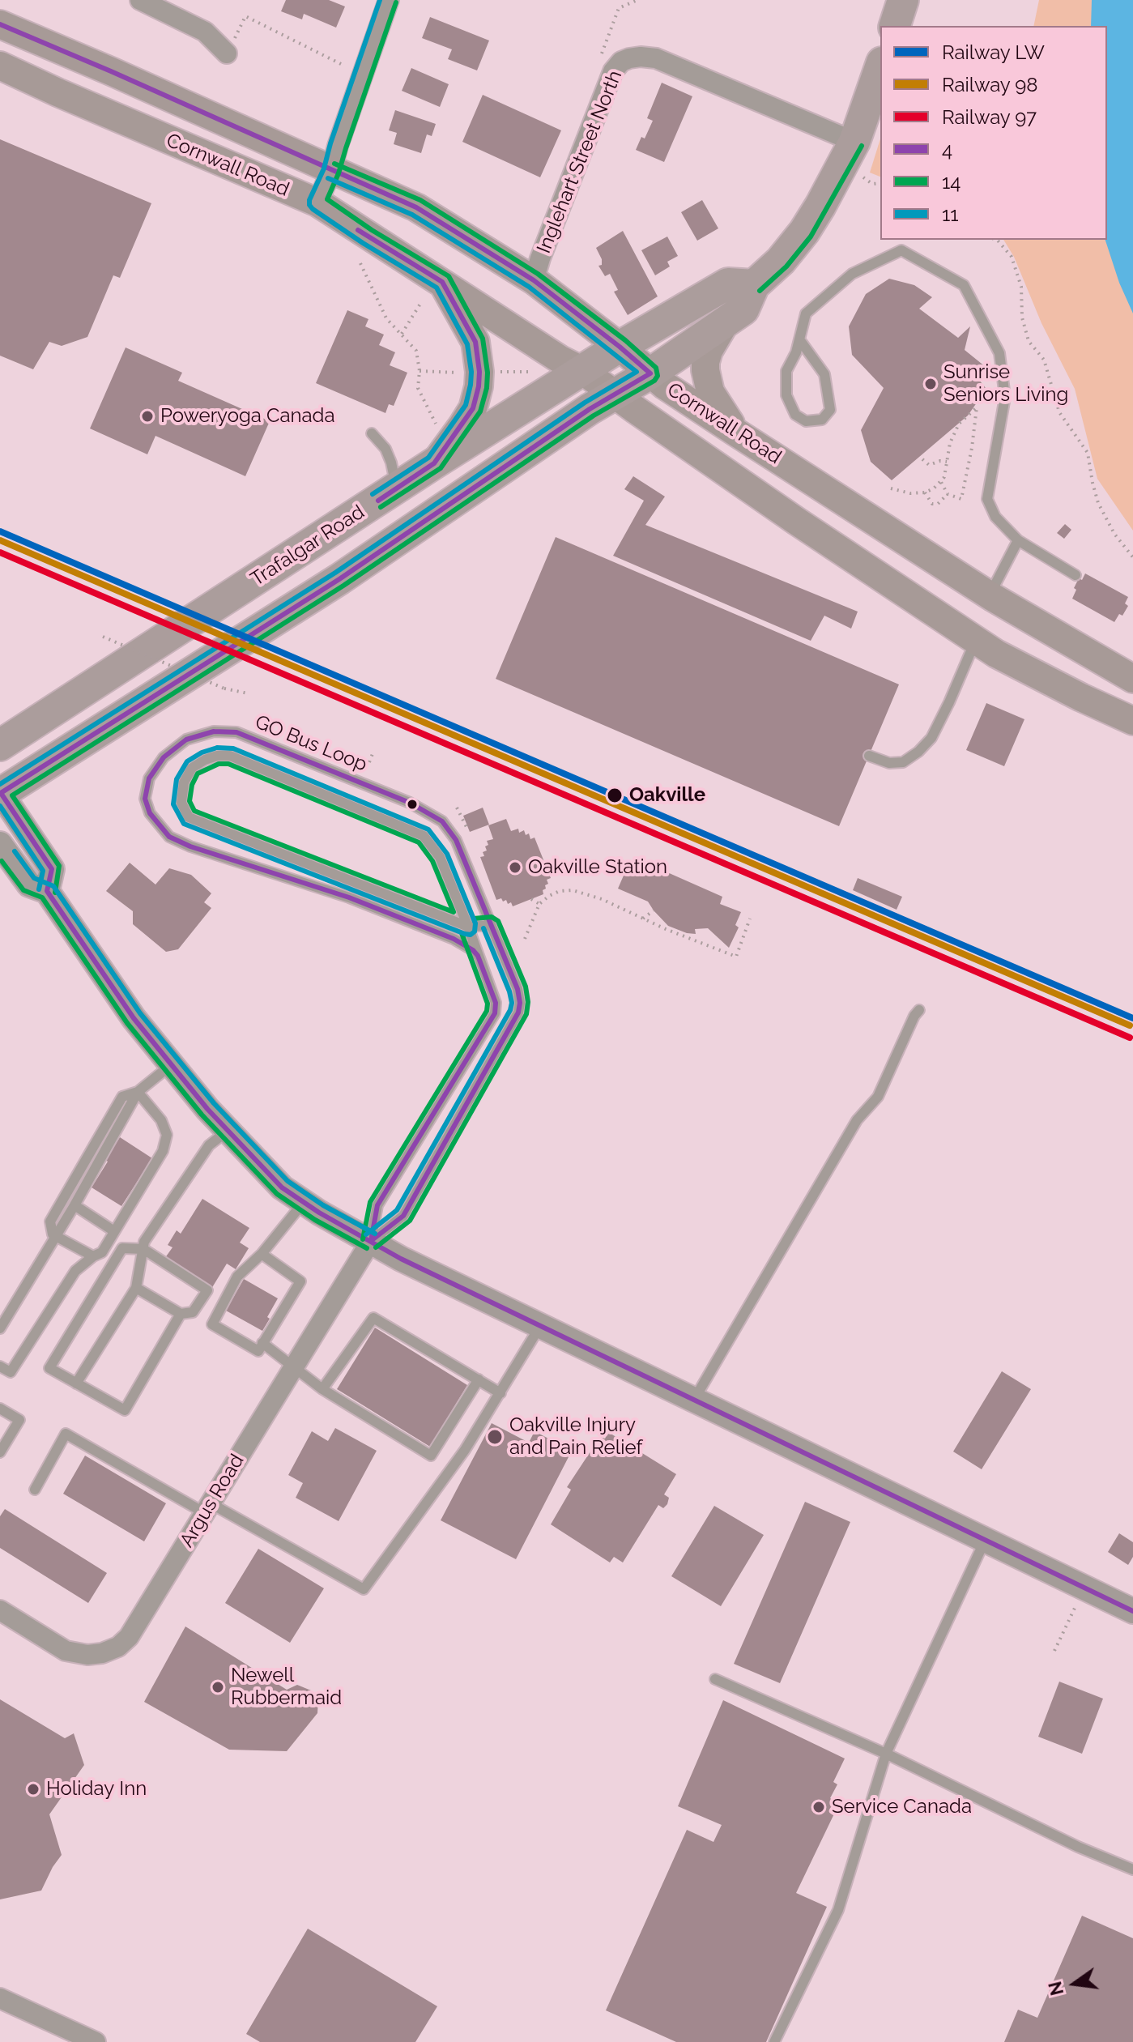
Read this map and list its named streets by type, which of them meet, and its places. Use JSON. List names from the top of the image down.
{
  "streets": {
    "main road": ["Cornwall Road", "Trafalgar Road"],
    "street": ["Inglehart Street North", "Argus Road"],
    "lane": ["GO Bus Loop"]
  },
  "crossings": [
    ["Inglehart Street North", "Cornwall Road"],
    ["Cornwall Road", "Trafalgar Road"],
    ["GO Bus Loop", "Argus Road"]
  ],
  "places": [
    "Sunrise Seniors Living",
    "Poweryoga Canada",
    "Oakville",
    "Oakville Station",
    "Oakville Injury and Pain Relief",
    "Newell Rubbermaid",
    "Holiday Inn",
    "Service Canada"
  ],
  "lines": [
    "transit line 11",
    "transit line 14",
    "transit line 4",
    "rail line LW",
    "rail line 98",
    "rail line 97"
  ],
  "legend": [
    "Railway LW",
    "Railway 98",
    "Railway 97",
    "4",
    "14",
    "11"
  ],
  "north": "left"
}
